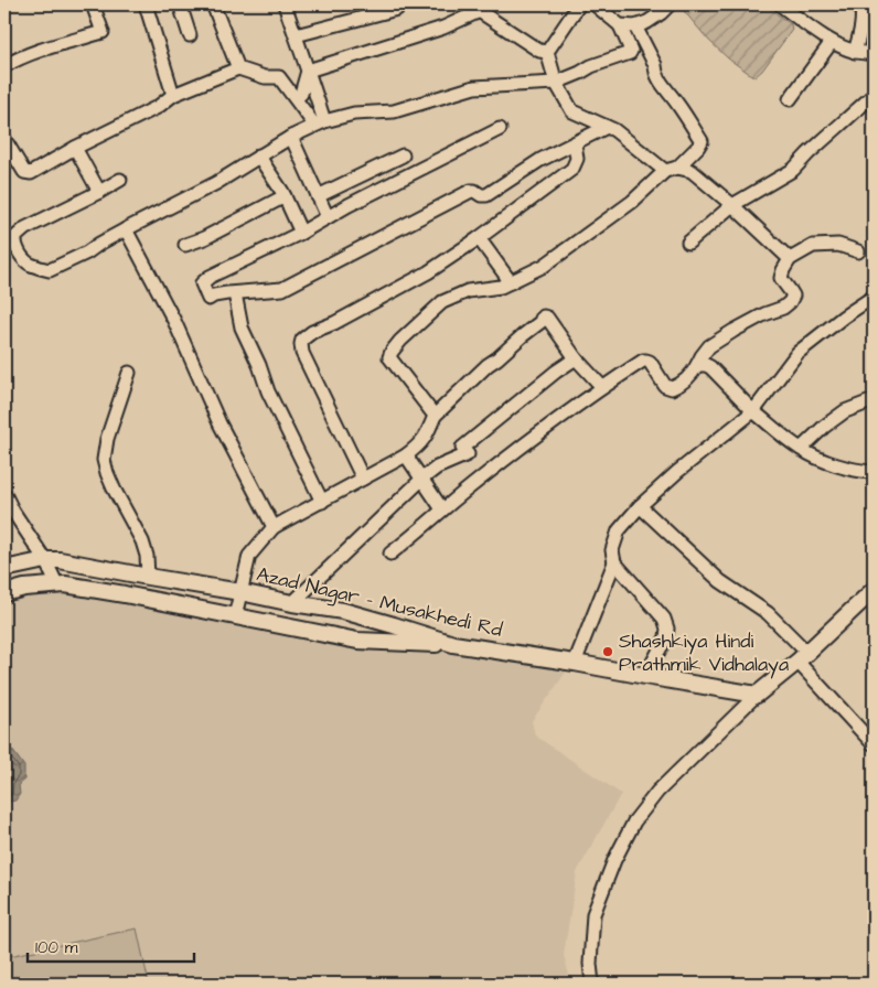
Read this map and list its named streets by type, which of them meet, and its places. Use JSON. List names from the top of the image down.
{
  "streets": {
    "main road": ["Azad Nagar - Musakhedi Rd"]
  },
  "places": ["Shashkiya Hindi Prathmik Vidhalaya"],
  "scale_bar": "100 m"
}
